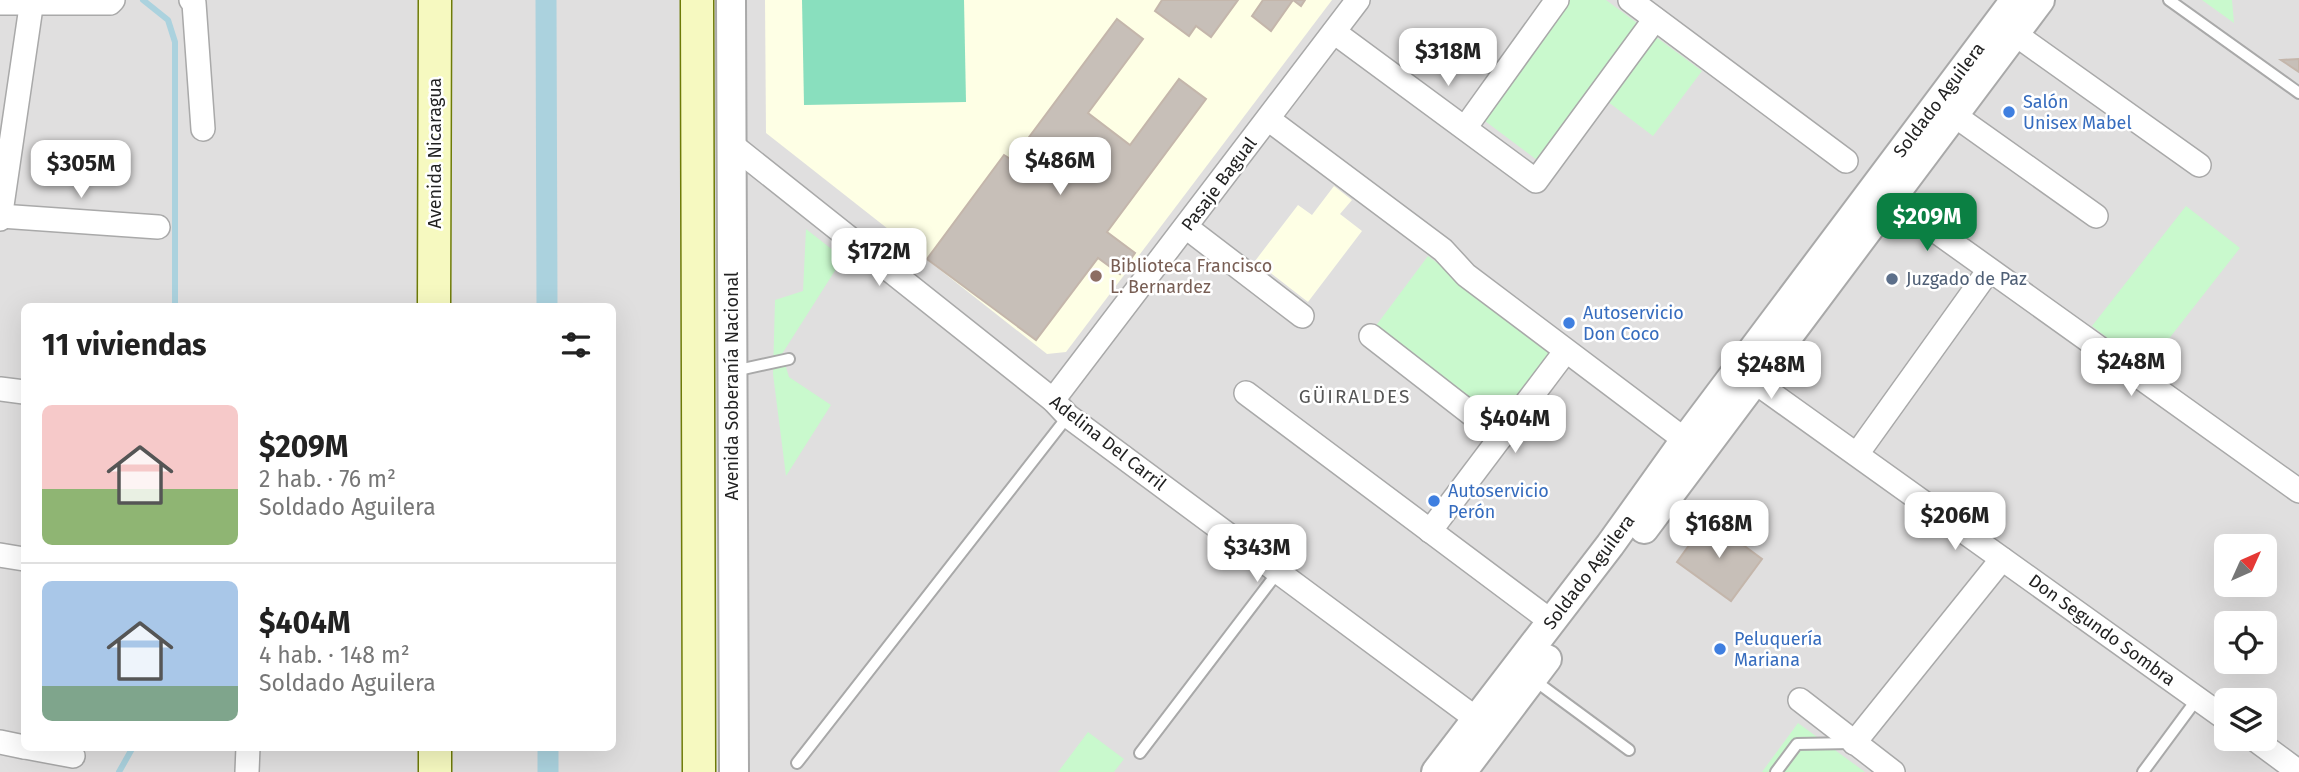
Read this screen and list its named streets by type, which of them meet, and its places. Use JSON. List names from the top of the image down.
{
  "streets": {
    "main road": ["Avenida Nicaragua", "Avenida Soberanía Nacional"],
    "street": [
      "Soldado Aguilera",
      "Pasaje Bagual",
      "Adelina Del Carril",
      "Don Segundo Sombra"
    ]
  },
  "crossings": [
    ["Soldado Aguilera", "Adelina Del Carril"],
    ["Soldado Aguilera", "Don Segundo Sombra"],
    ["Pasaje Bagual", "Adelina Del Carril"],
    ["Avenida Soberanía Nacional", "Adelina Del Carril"]
  ],
  "districts": ["GÜIRALDES"],
  "places": [
    "Salón Unisex Mabel",
    "Biblioteca Francisco L. Bernardez",
    "Juzgado de Paz",
    "Autoservicio Don Coco",
    "Autoservicio Perón",
    "Peluquería Mariana"
  ],
  "north": "top right",
  "page": {
    "price": [
      "$318M",
      "$486M",
      "$305M",
      "$209M",
      "$172M",
      "$248M",
      "$248M",
      "$404M",
      "$206M",
      "$168M",
      "$343M"
    ],
    "heading": "11 viviendas",
    "list": [
      {
        "name": "$209M",
        "note": "2 hab. · 76 m² · Soldado Aguilera"
      },
      {
        "name": "$404M",
        "note": "4 hab. · 148 m² · Soldado Aguilera"
      }
    ]
  }
}
